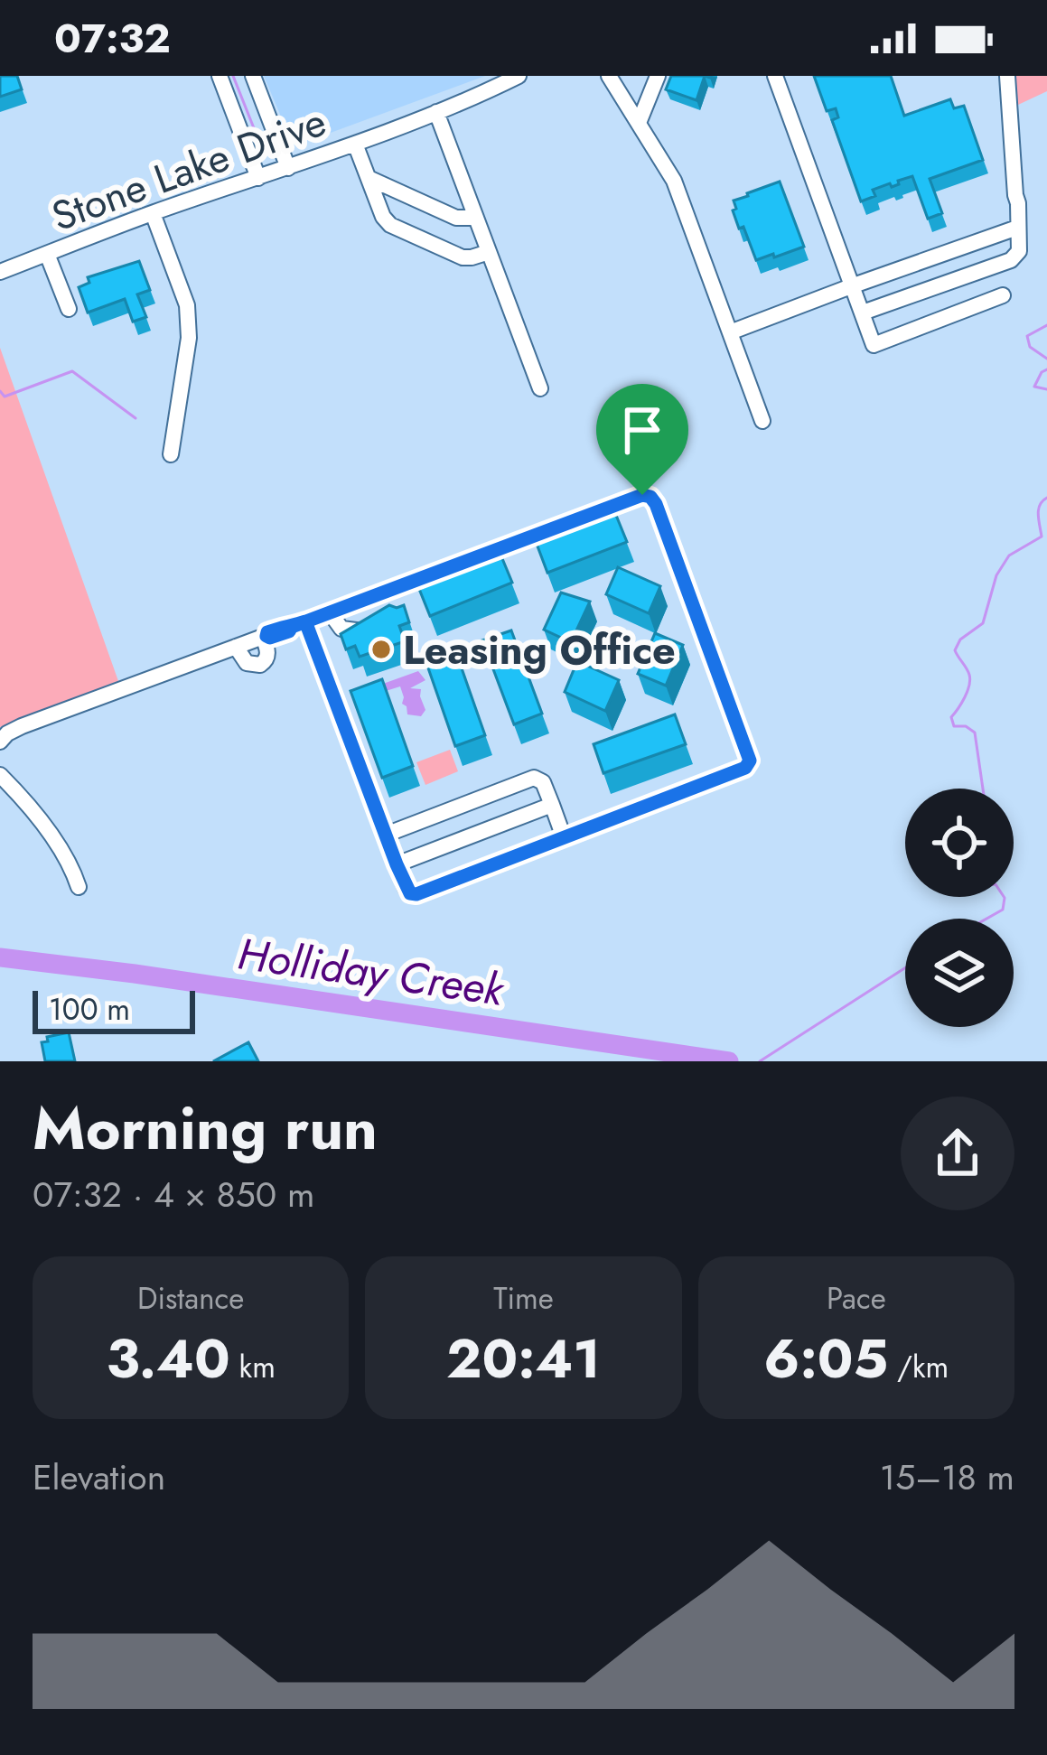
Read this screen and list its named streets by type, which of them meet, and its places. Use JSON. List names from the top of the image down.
{
  "streets": {
    "street": ["Stone Lake Drive"]
  },
  "water": ["Holliday Creek"],
  "places": ["Leasing Office"],
  "scale_bar": "100 m",
  "page": {
    "status": "07:32",
    "scale": "100 m",
    "heading": ["Morning run", "07:32 · 4 × 850 m"],
    "stats": [
      ["Distance", "3.40 km"],
      ["Time", "20:41"],
      ["Pace", "6:05 /km"]
    ],
    "chart": ["Elevation", "15–18 m"]
  }
}
